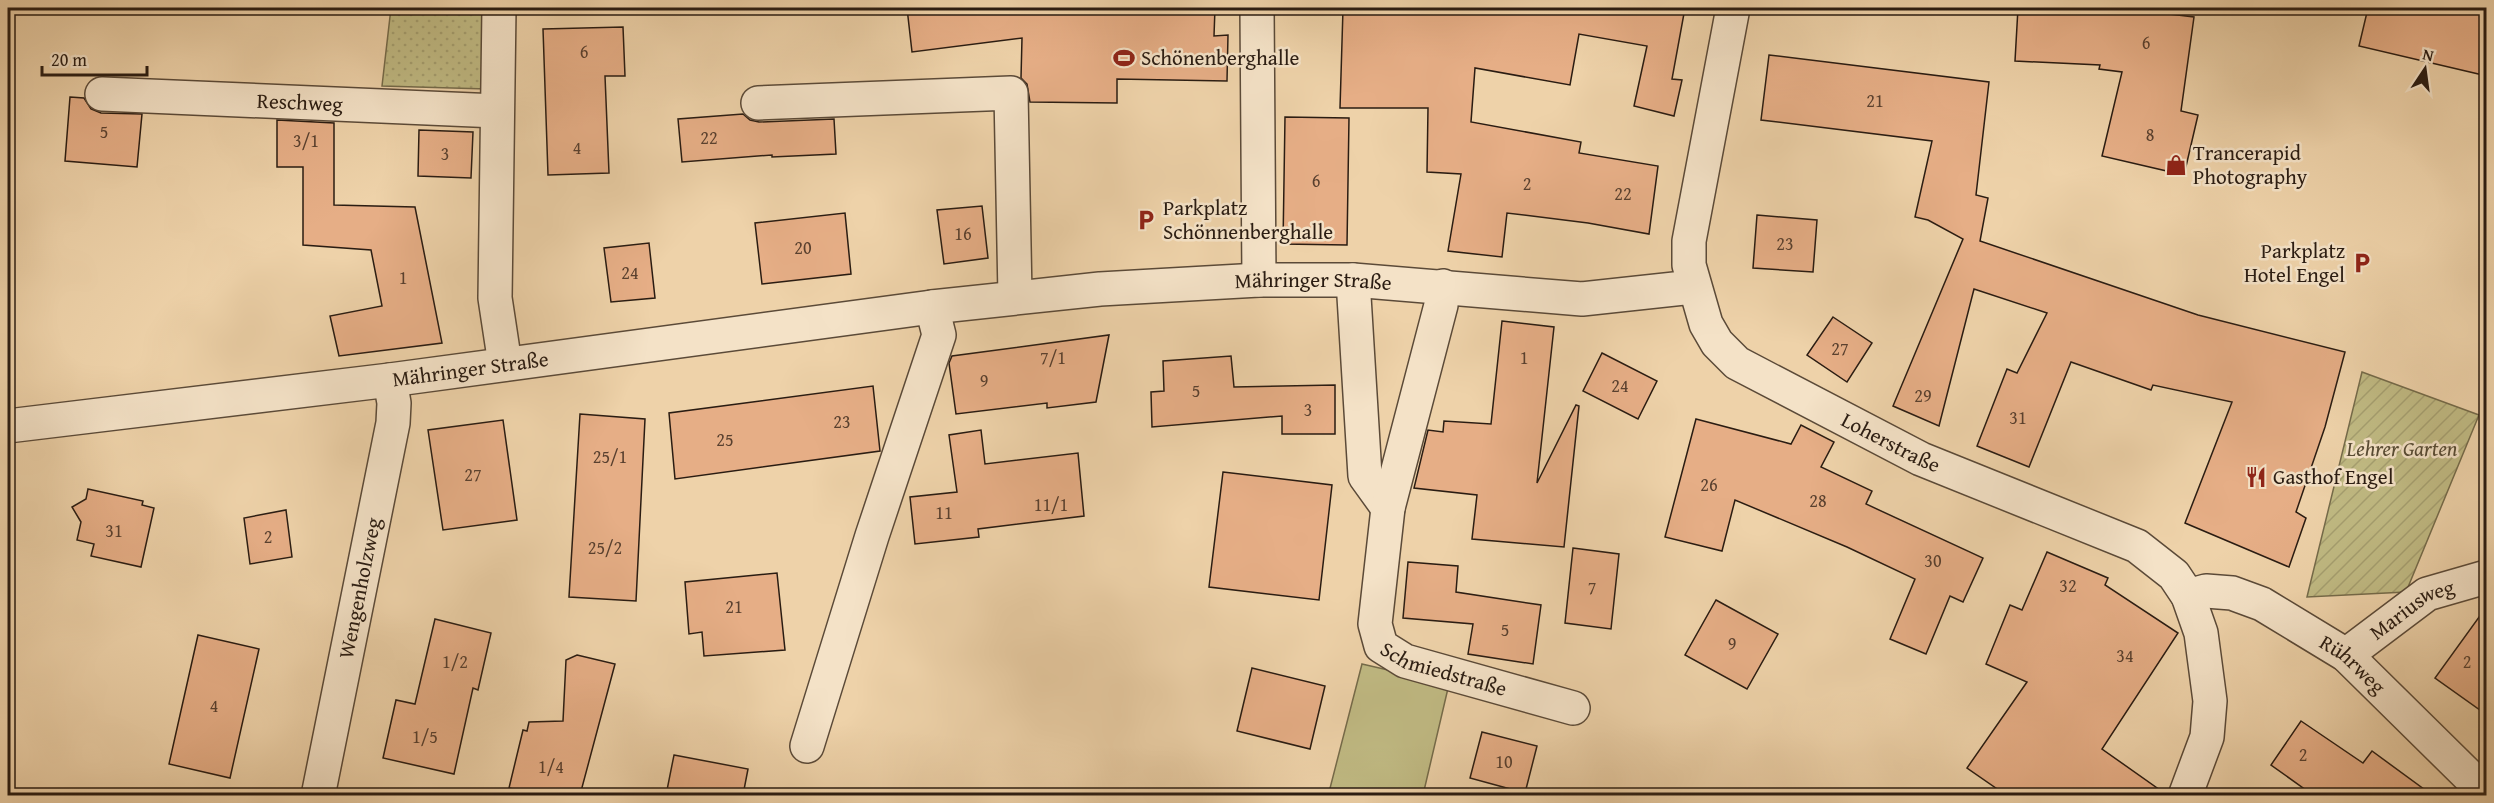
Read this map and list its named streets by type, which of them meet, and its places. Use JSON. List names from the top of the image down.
{
  "streets": {
    "street": [
      "Reschweg",
      "Mähringer Straße",
      "Loherstraße",
      "Wengenholzweg",
      "Mariusweg",
      "Schmiedstraße",
      "Rührweg"
    ]
  },
  "crossings": [
    ["Mähringer Straße", "Loherstraße"],
    ["Mähringer Straße", "Wengenholzweg"],
    ["Mähringer Straße", "Schmiedstraße"],
    ["Loherstraße", "Rührweg"],
    ["Mariusweg", "Rührweg"]
  ],
  "parks": ["Lehrer Garten"],
  "places": {
    "sports": ["Schönenberghalle"],
    "shop": ["Trancerapid Photography"],
    "parking": ["Parkplatz Schönnenberghalle", "Parkplatz Hotel Engel"],
    "restaurant": ["Gasthof Engel"]
  },
  "house_numbers": [
    "6",
    "6",
    "21",
    "5",
    "8",
    "22",
    "3/1",
    "4",
    "3",
    "6",
    "2",
    "22",
    "16",
    "23",
    "20",
    "24",
    "1",
    "27",
    "7/1",
    "1",
    "9",
    "24",
    "5",
    "29",
    "3",
    "31",
    "23",
    "25",
    "25/1",
    "27",
    "26",
    "28",
    "11/1",
    "11",
    "31",
    "2",
    "25/2",
    "30",
    "32",
    "7",
    "21",
    "5",
    "9",
    "34",
    "1/2",
    "2",
    "4",
    "1/5",
    "2",
    "10",
    "1/4"
  ],
  "scale_bar": "20 m",
  "north": "top"
}
